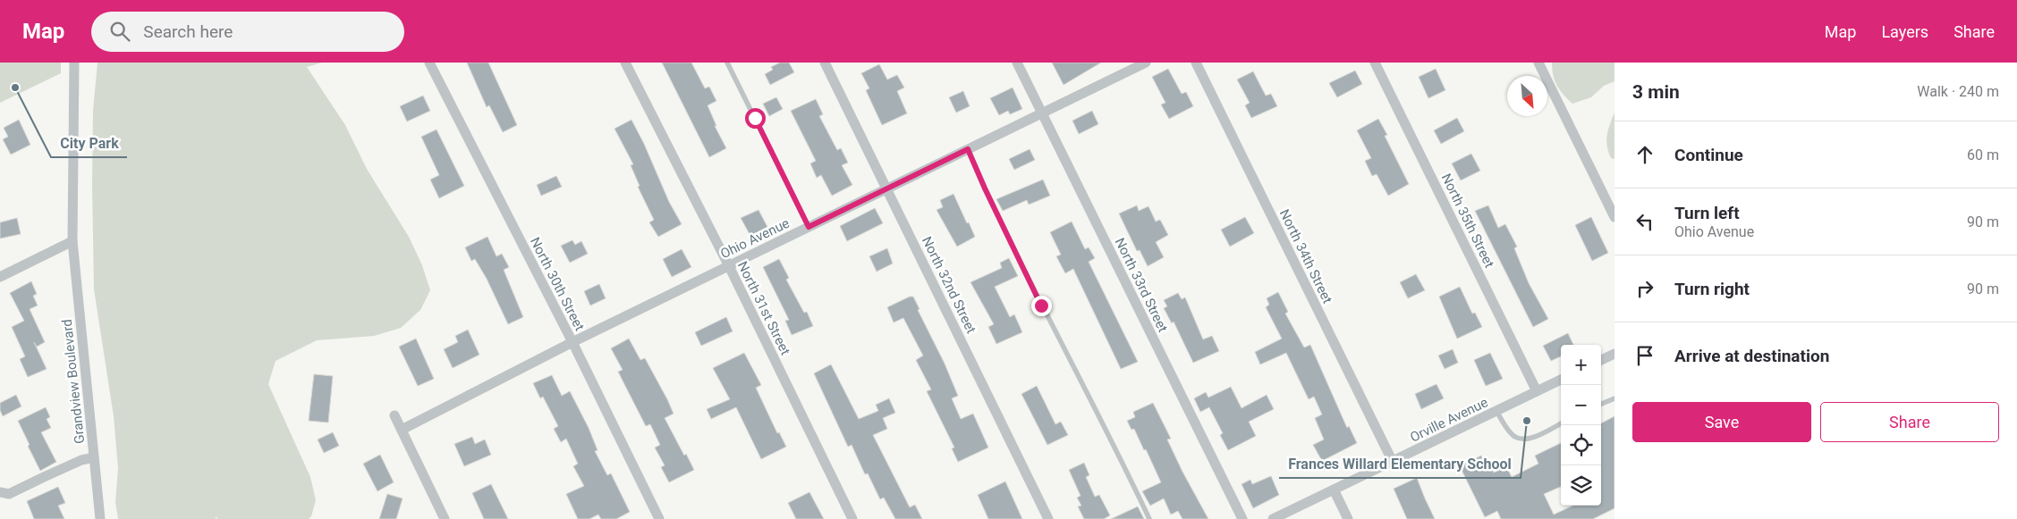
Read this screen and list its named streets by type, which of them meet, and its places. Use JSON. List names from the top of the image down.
{
  "streets": {
    "street": [
      "North 35th Street",
      "Ohio Avenue",
      "North 34th Street",
      "North 30th Street",
      "North 32nd Street",
      "North 33rd Street",
      "North 31st Street",
      "Grandview Boulevard",
      "Orville Avenue"
    ]
  },
  "crossings": [
    ["North 35th Street", "Orville Avenue"],
    ["Ohio Avenue", "North 30th Street"],
    ["Ohio Avenue", "North 32nd Street"],
    ["Ohio Avenue", "North 33rd Street"],
    ["Ohio Avenue", "North 31st Street"],
    ["North 34th Street", "Orville Avenue"]
  ],
  "places": ["City Park", "Frances Willard Elementary School"],
  "north": "bottom right",
  "page": {
    "header": "Map",
    "search": "Search here",
    "nav": ["Map", "Layers", "Share"],
    "heading": ["3 min", "Walk · 240 m"],
    "list": [
      ["Continue", "60 m"],
      ["Turn left", "Ohio Avenue", "90 m"],
      ["Turn right", "90 m"],
      "Arrive at destination"
    ],
    "map_buttons": ["+", "−"],
    "buttons": ["Save", "Share"]
  }
}
